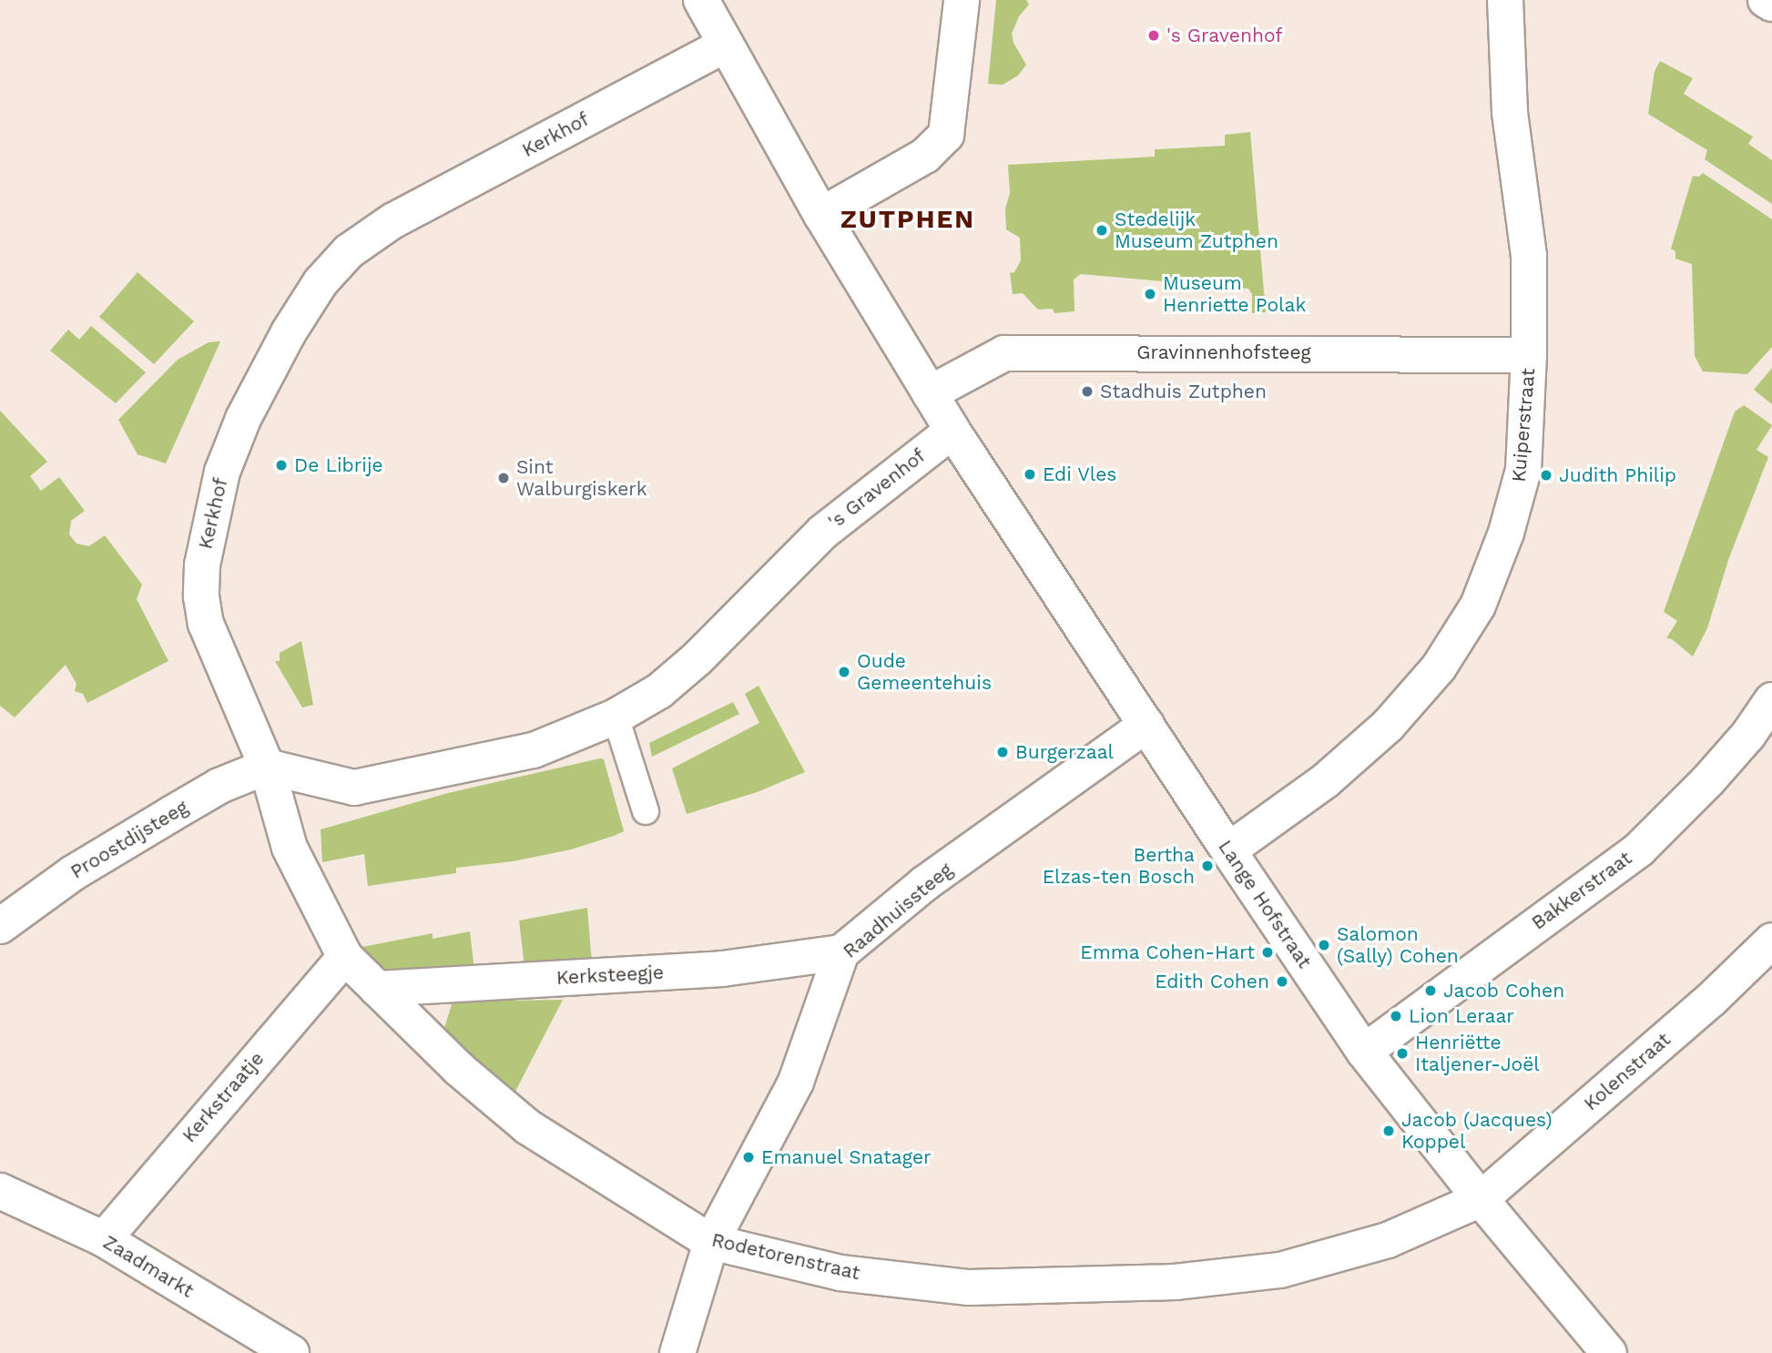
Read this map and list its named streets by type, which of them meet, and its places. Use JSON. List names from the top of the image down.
{
  "streets": {
    "street": [
      "Kerkhof",
      "Gravinnenhofsteeg",
      "Kuiperstraat",
      "'s Gravenhof",
      "Proostdijsteeg",
      "Bakkerstraat",
      "Lange Hofstraat",
      "Raadhuissteeg",
      "Kerksteegje",
      "Kolenstraat",
      "Kerkstraatje",
      "Rodetorenstraat",
      "Zaadmarkt"
    ]
  },
  "crossings": [
    ["Kerkhof", "Proostdijsteeg"],
    ["Kerkhof", "Rodetorenstraat"],
    ["Gravinnenhofsteeg", "Kuiperstraat"],
    ["Kuiperstraat", "Lange Hofstraat"],
    ["'s Gravenhof", "Lange Hofstraat"],
    ["Proostdijsteeg", "Rodetorenstraat"],
    ["Bakkerstraat", "Lange Hofstraat"],
    ["Lange Hofstraat", "Raadhuissteeg"],
    ["Lange Hofstraat", "Kolenstraat"],
    ["Lange Hofstraat", "Rodetorenstraat"],
    ["Raadhuissteeg", "Kerksteegje"],
    ["Raadhuissteeg", "Rodetorenstraat"],
    ["Kerksteegje", "Rodetorenstraat"],
    ["Kolenstraat", "Rodetorenstraat"],
    ["Kerkstraatje", "Rodetorenstraat"],
    ["Kerkstraatje", "Zaadmarkt"]
  ],
  "districts": ["ZUTPHEN"],
  "places": [
    "'s Gravenhof",
    "Stedelijk Museum Zutphen",
    "Museum Henriette Polak",
    "Stadhuis Zutphen",
    "De Librije",
    "Edi Vles",
    "Judith Philip",
    "Sint Walburgiskerk",
    "Oude Gemeentehuis",
    "Burgerzaal",
    "Bertha Elzas-ten Bosch",
    "Salomon (Sally) Cohen",
    "Emma Cohen-Hart",
    "Edith Cohen",
    "Jacob Cohen",
    "Lion Leraar",
    "Henriëtte Italjener-Joël",
    "Jacob (Jacques) Koppel",
    "Emanuel Snatager"
  ]
}
